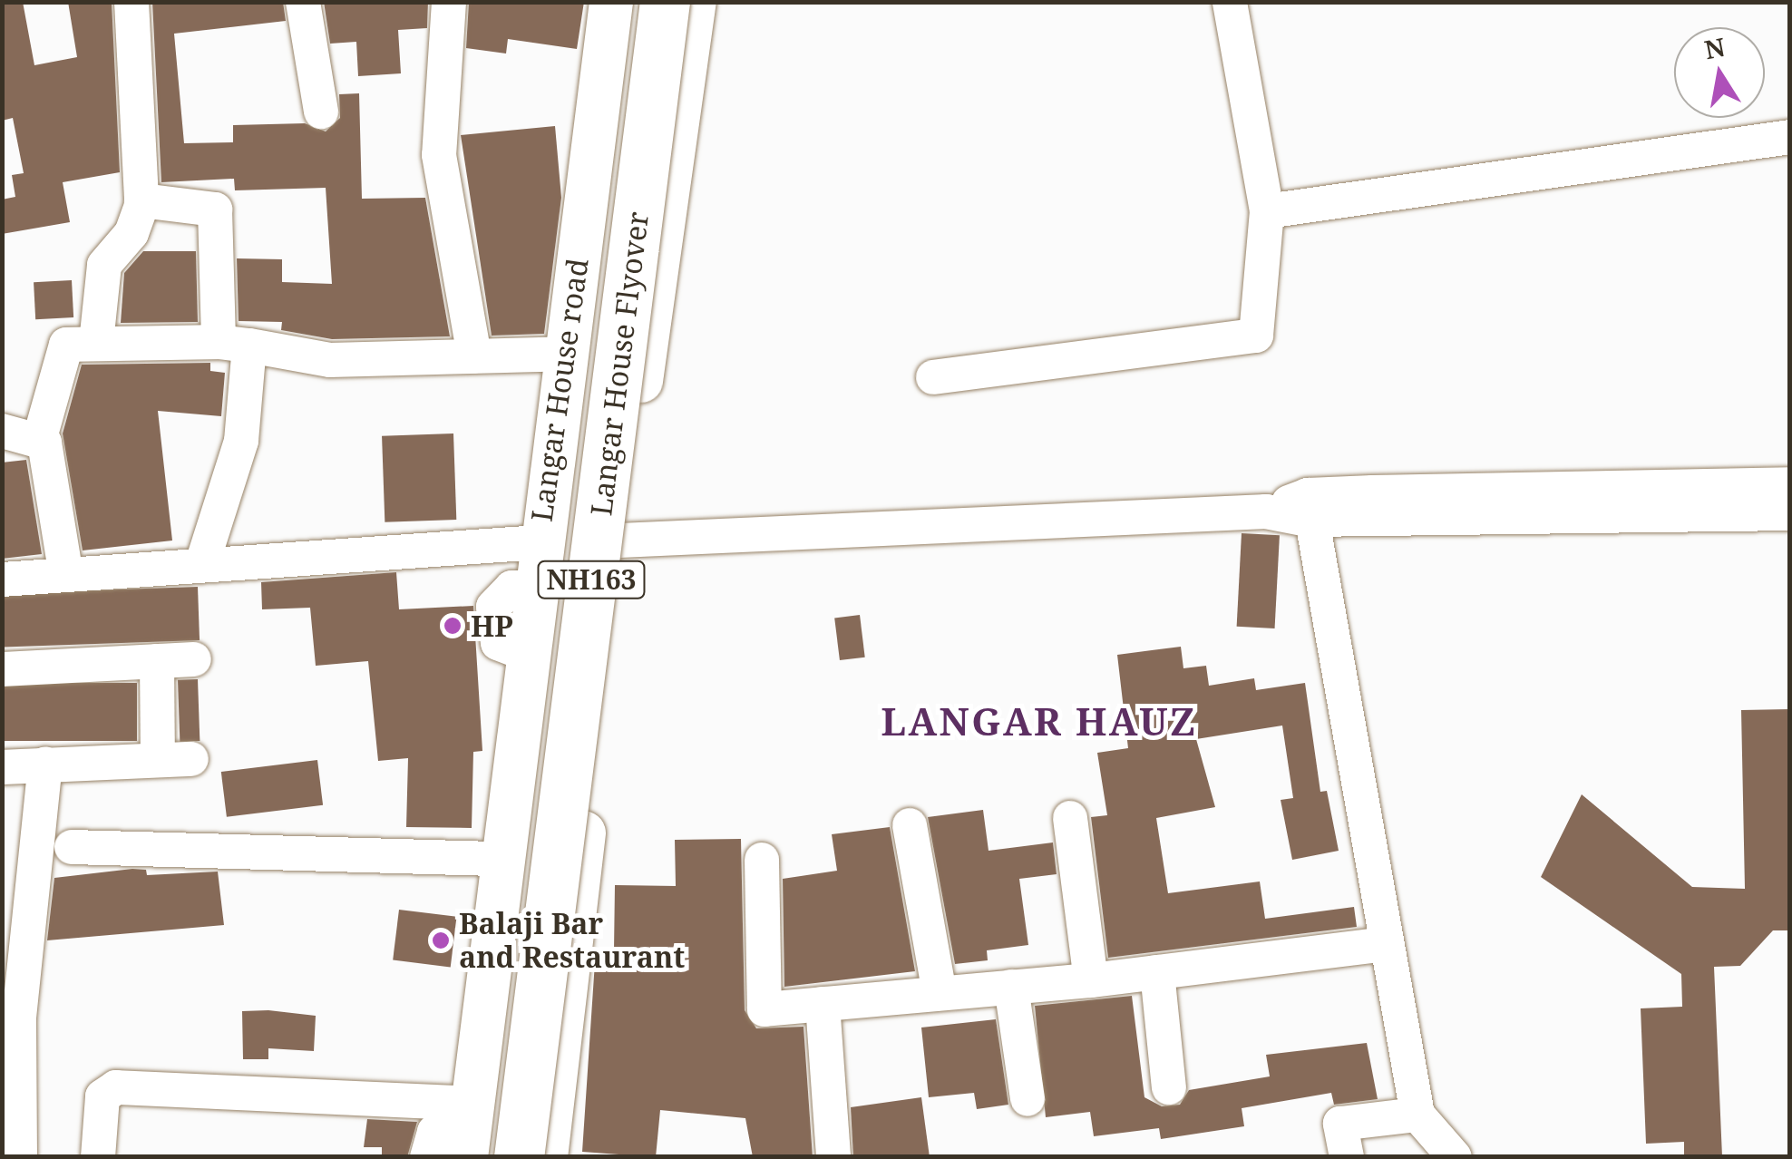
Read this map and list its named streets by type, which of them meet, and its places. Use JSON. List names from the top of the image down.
{
  "streets": {
    "highway": ["Langar House Flyover", "NH163"],
    "main road": ["Langar House road"]
  },
  "crossings": [
    ["Langar House Flyover", "Langar House road"]
  ],
  "districts": ["LANGAR HAUZ"],
  "places": ["HP", "Balaji Bar and Restaurant"],
  "north": "top"
}
